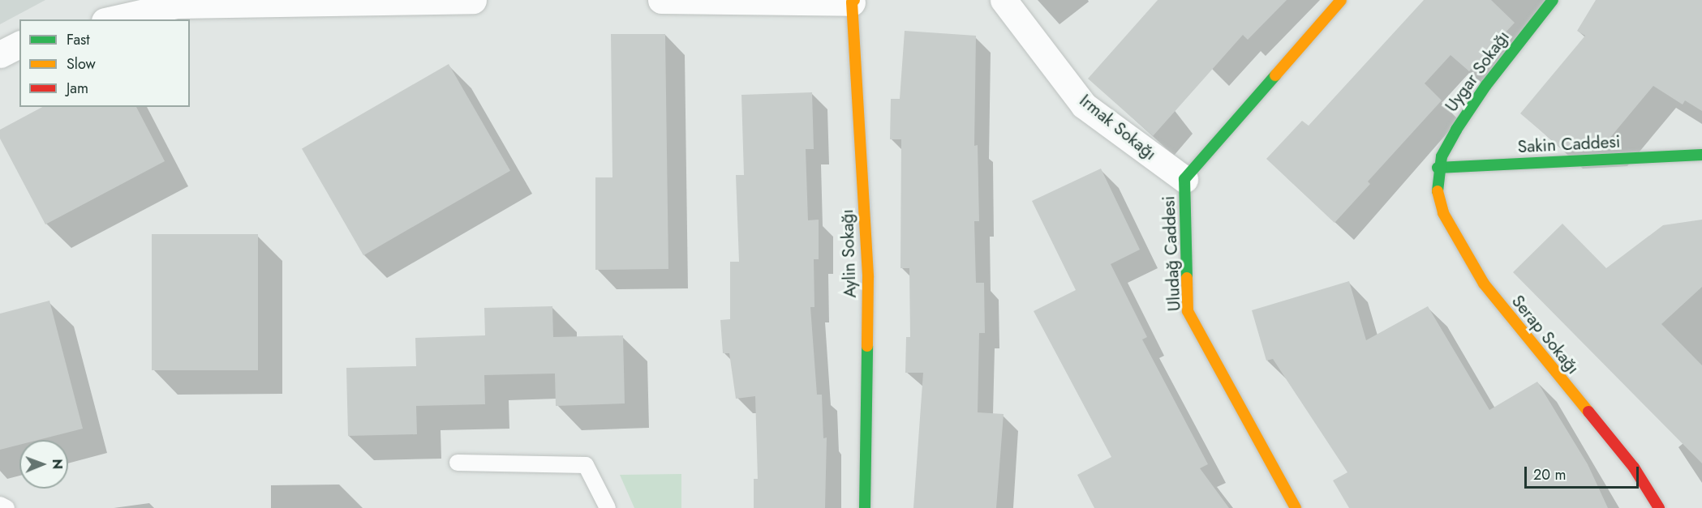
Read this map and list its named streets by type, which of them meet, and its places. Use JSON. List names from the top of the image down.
{
  "streets": {
    "street": [
      "Uygar Sokağı",
      "Irmak Sokağı",
      "Sakin Caddesi",
      "Aylin Sokağı",
      "Uludağ Caddesi",
      "Serap Sokağı"
    ]
  },
  "crossings": [
    ["Uygar Sokağı", "Sakin Caddesi"],
    ["Uygar Sokağı", "Serap Sokağı"],
    ["Irmak Sokağı", "Uludağ Caddesi"],
    ["Sakin Caddesi", "Serap Sokağı"]
  ],
  "legend": ["Fast", "Slow", "Jam"],
  "scale_bar": "20 m",
  "north": "right"
}
